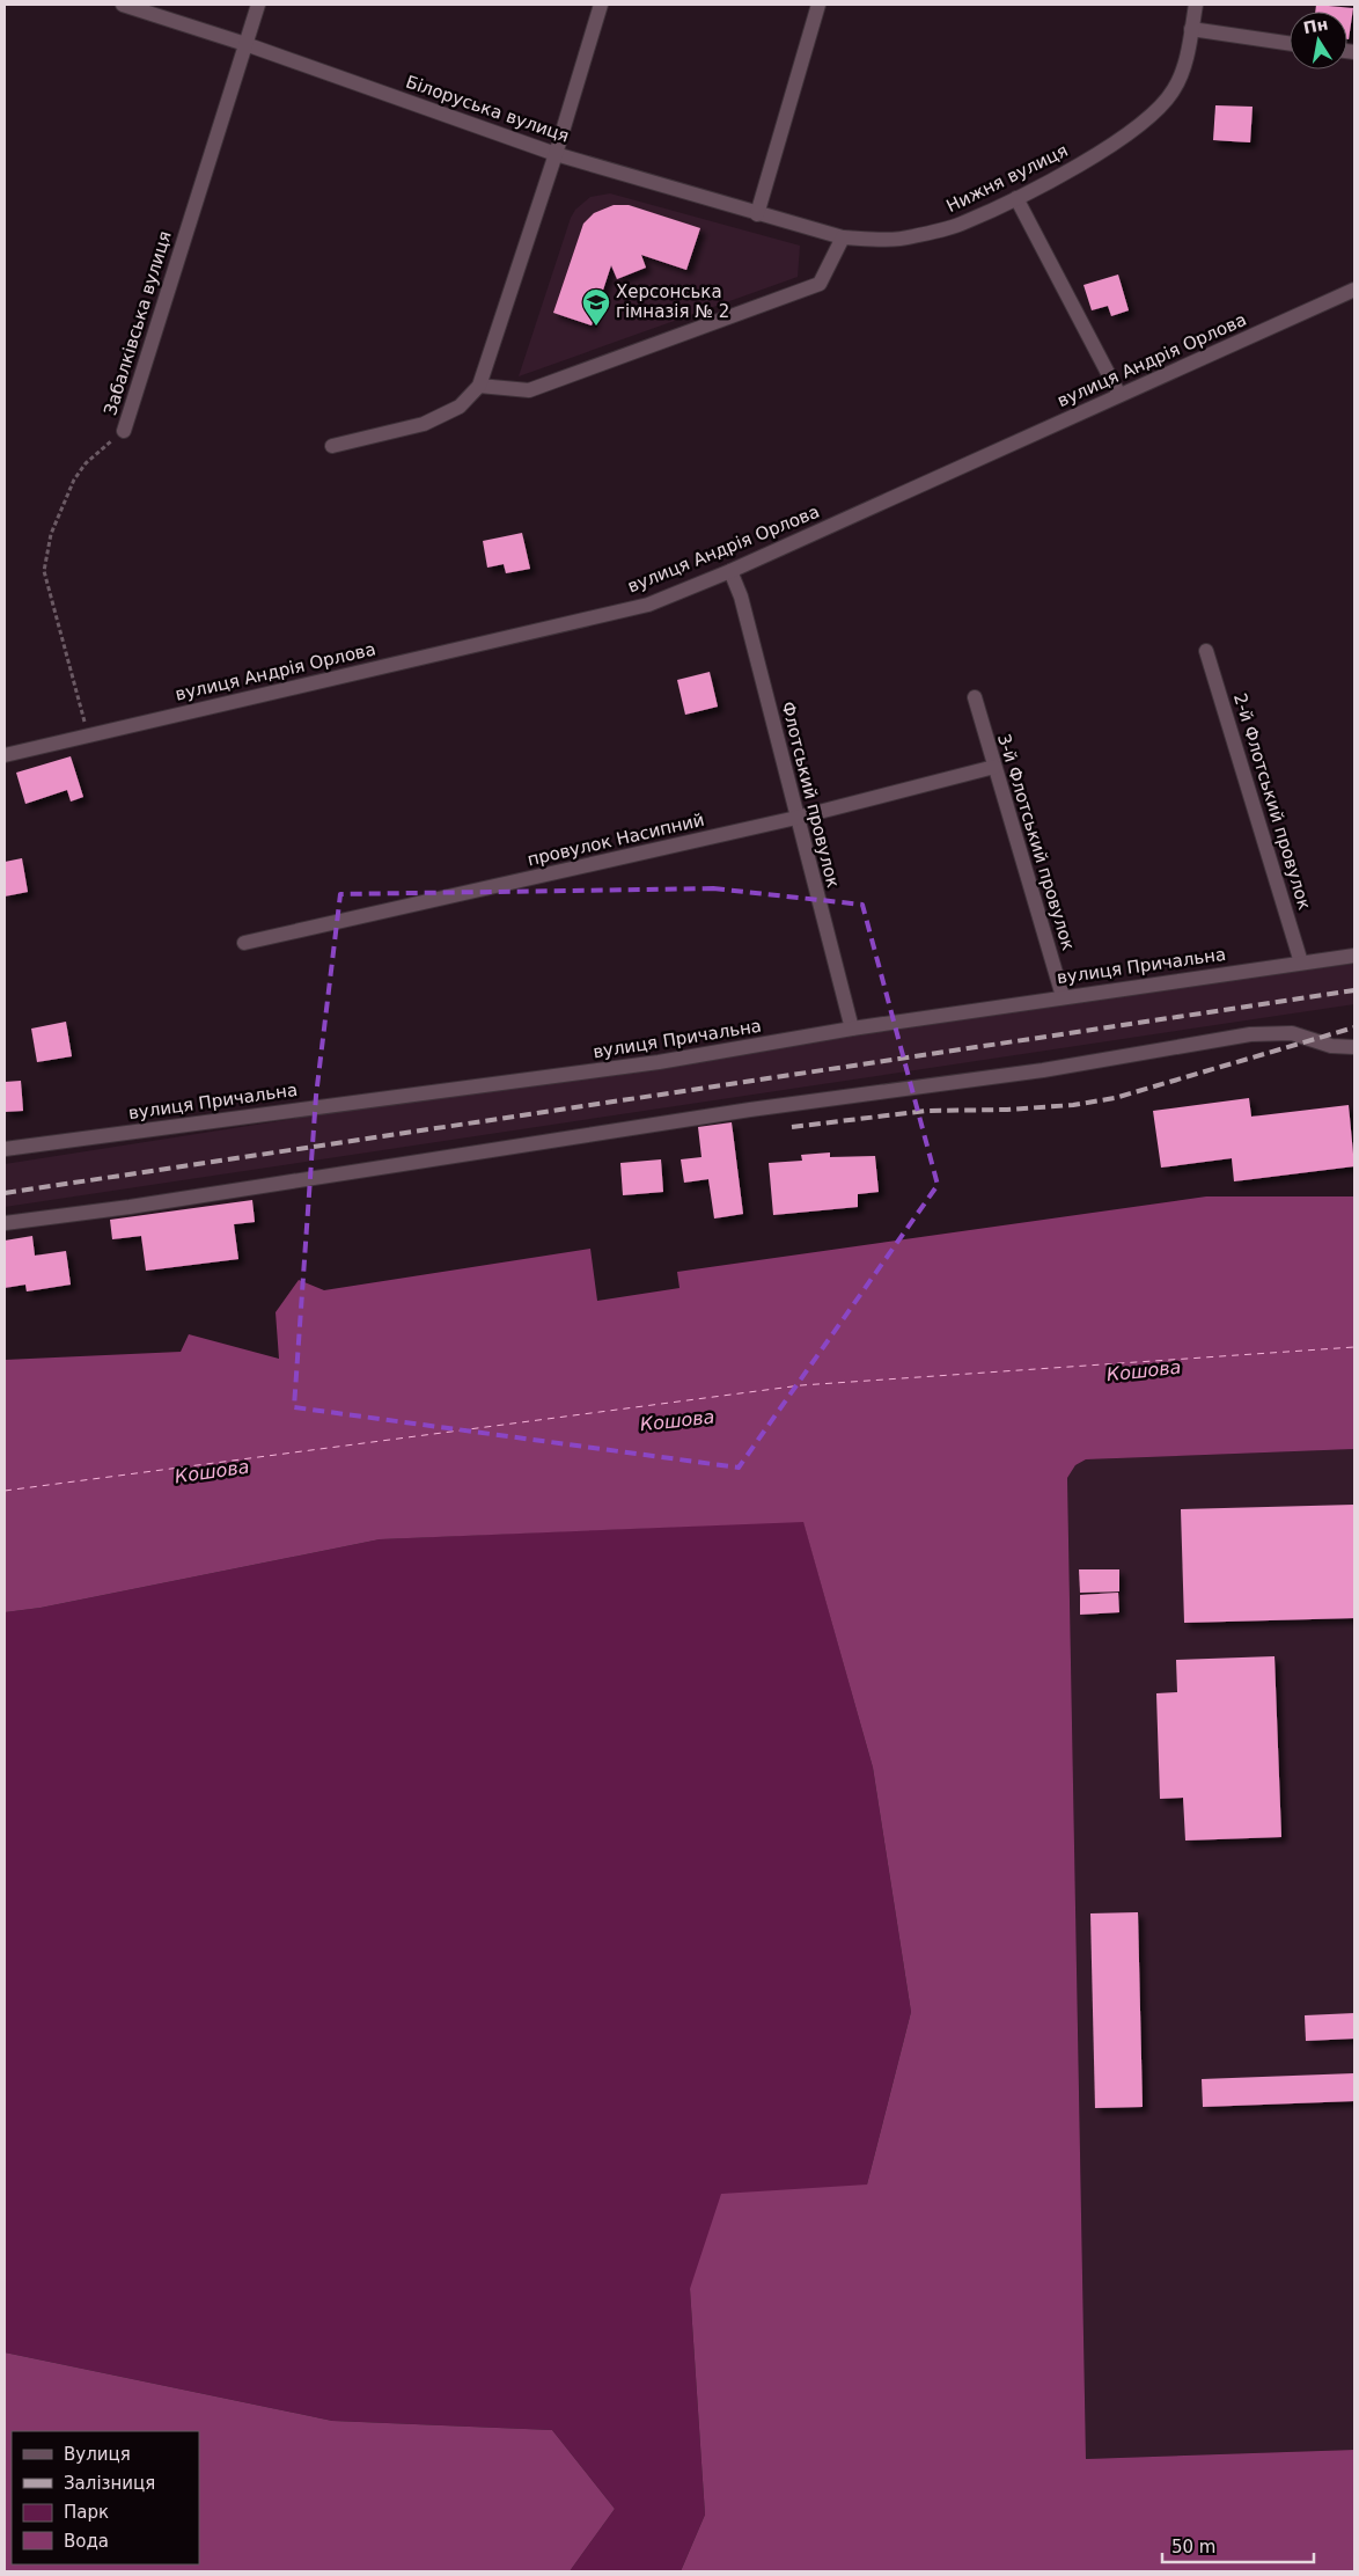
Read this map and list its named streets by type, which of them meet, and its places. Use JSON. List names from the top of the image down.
{
  "streets": {
    "street": [
      "Білоруська вулиця",
      "Нижня вулиця",
      "Забалківська вулиця",
      "вулиця Андрія Орлова",
      "Флотський провулок",
      "2-й Флотський провулок",
      "провулок Насипний",
      "3-й Флотський провулок",
      "вулиця Причальна"
    ]
  },
  "crossings": [
    ["Білоруська вулиця", "Нижня вулиця"],
    ["Білоруська вулиця", "Забалківська вулиця"],
    ["Забалківська вулиця", "вулиця Андрія Орлова"],
    ["вулиця Андрія Орлова", "Флотський провулок"],
    ["Флотський провулок", "провулок Насипний"],
    ["Флотський провулок", "вулиця Причальна"],
    ["2-й Флотський провулок", "вулиця Причальна"],
    ["провулок Насипний", "3-й Флотський провулок"],
    ["3-й Флотський провулок", "вулиця Причальна"]
  ],
  "water": ["Кошова"],
  "places": {
    "school or university": ["Херсонська гімназія № 2"]
  },
  "legend": [
    "Вулиця",
    "Залізниця",
    "Парк",
    "Вода"
  ],
  "scale_bar": "50 m",
  "north": "top"
}
